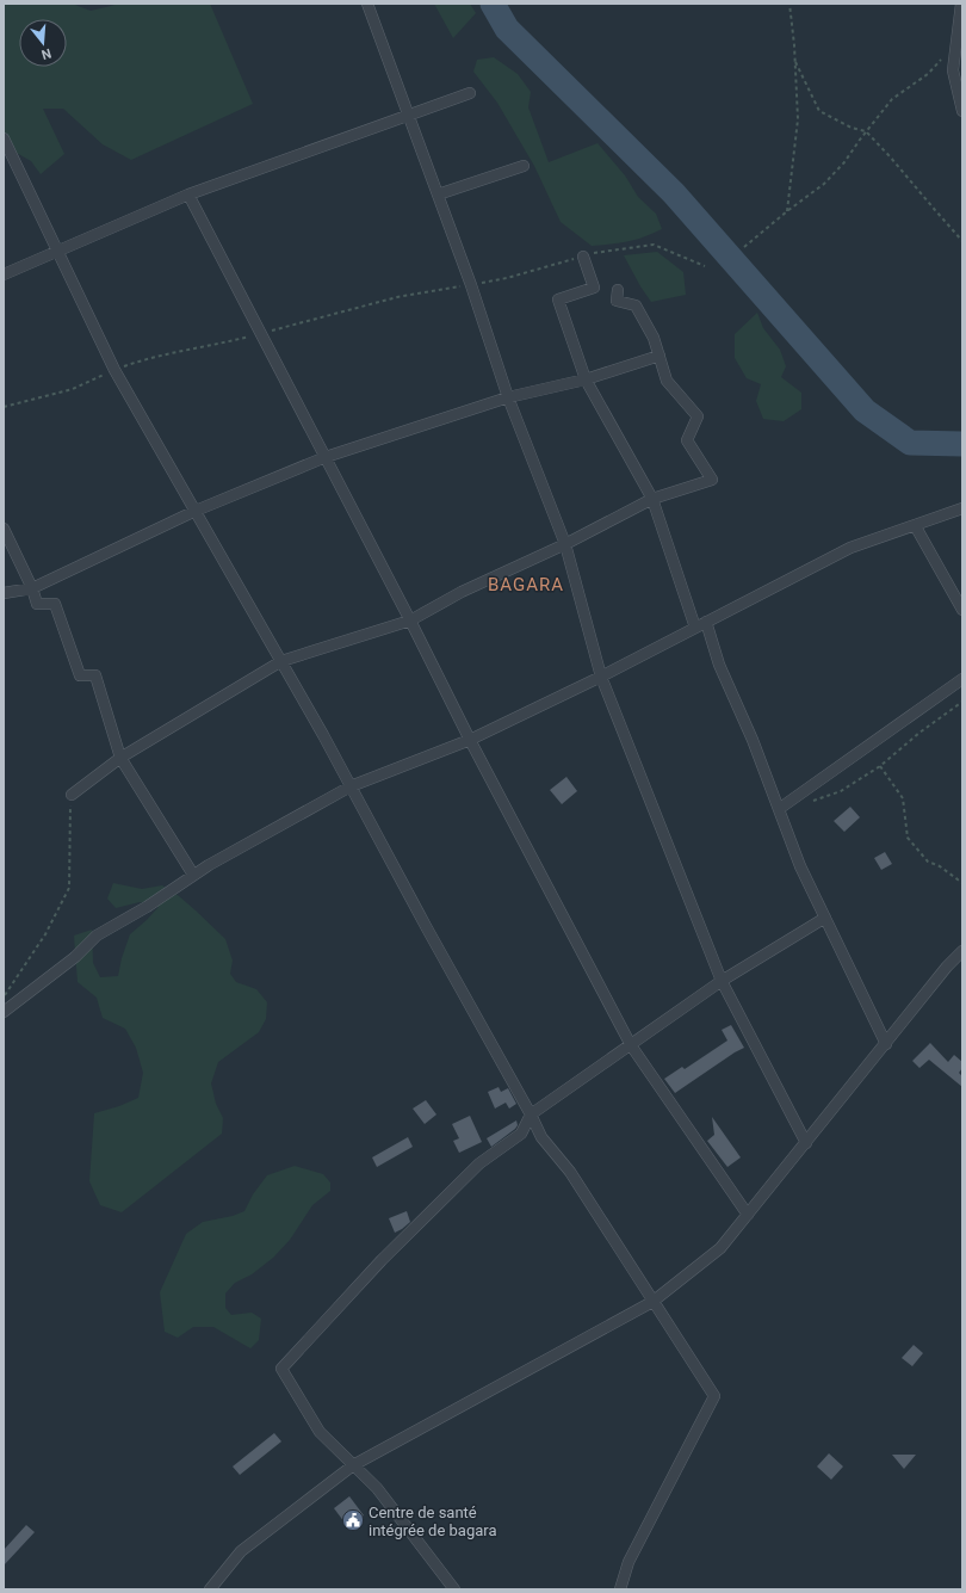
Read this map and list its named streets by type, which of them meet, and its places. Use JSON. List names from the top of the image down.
{
  "districts": ["BAGARA"],
  "places": {
    "public building": ["Centre de santé intégrée de bagara"]
  },
  "north": "bottom"
}
